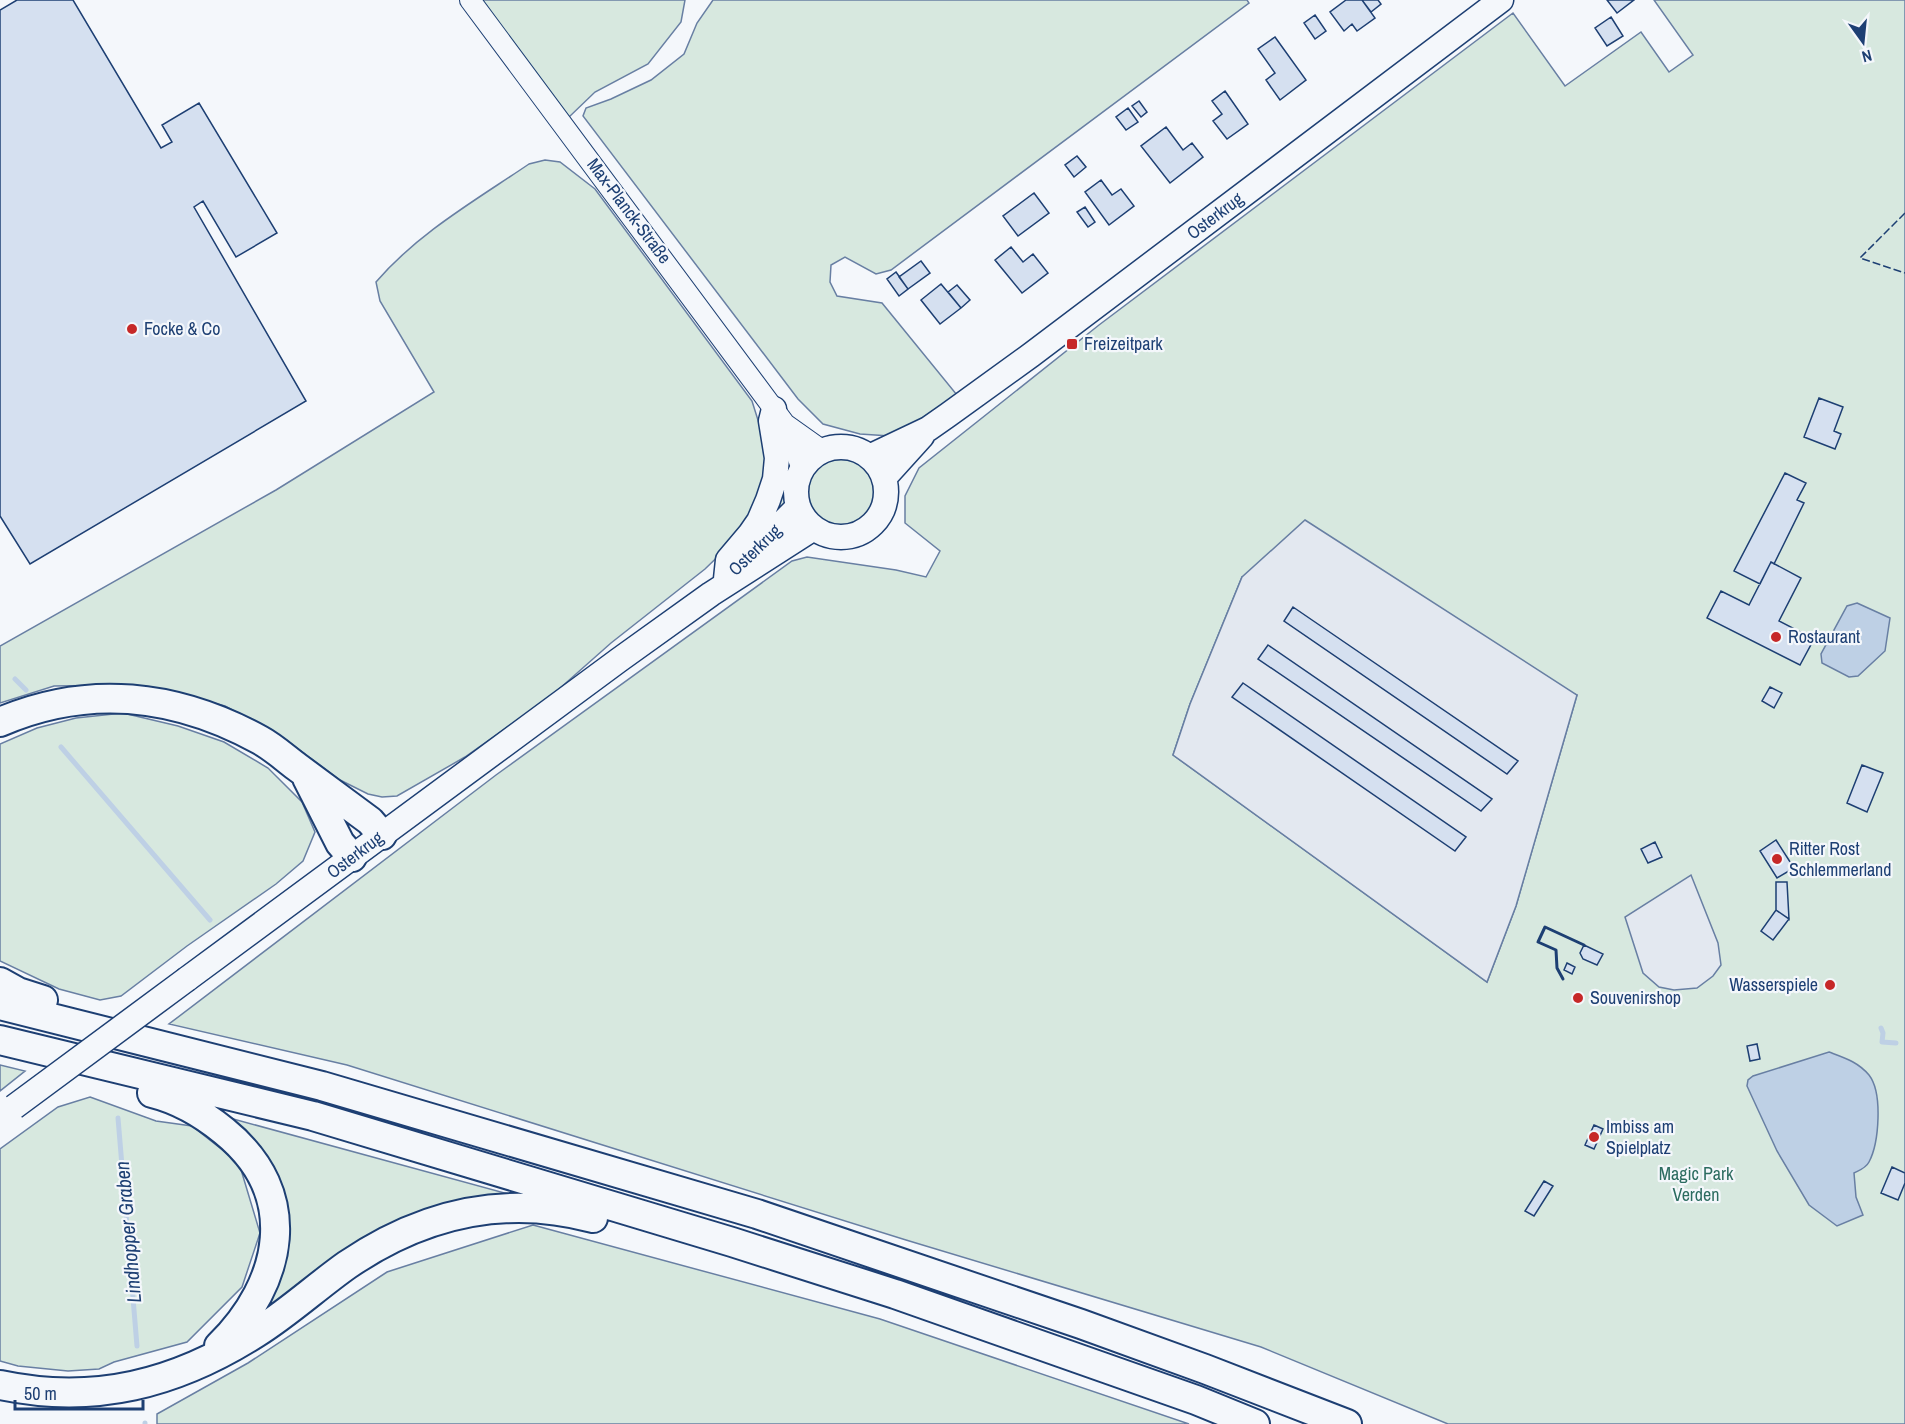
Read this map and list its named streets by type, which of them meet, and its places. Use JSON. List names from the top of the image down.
{
  "streets": {
    "main road": ["Osterkrug"],
    "street": ["Max-Planck-Straße"]
  },
  "crossings": [
    ["Max-Planck-Straße", "Osterkrug"]
  ],
  "water": ["Lindhopper Graben"],
  "parks": ["Magic Park Verden"],
  "places": {
    "other": [
      "Focke & Co",
      "Rostaurant",
      "Ritter Rost Schlemmerland",
      "Wasserspiele",
      "Souvenirshop",
      "Imbiss am Spielplatz"
    ],
    "transit": ["Freizeitpark"]
  },
  "scale_bar": "50 m",
  "north": "bottom"
}
